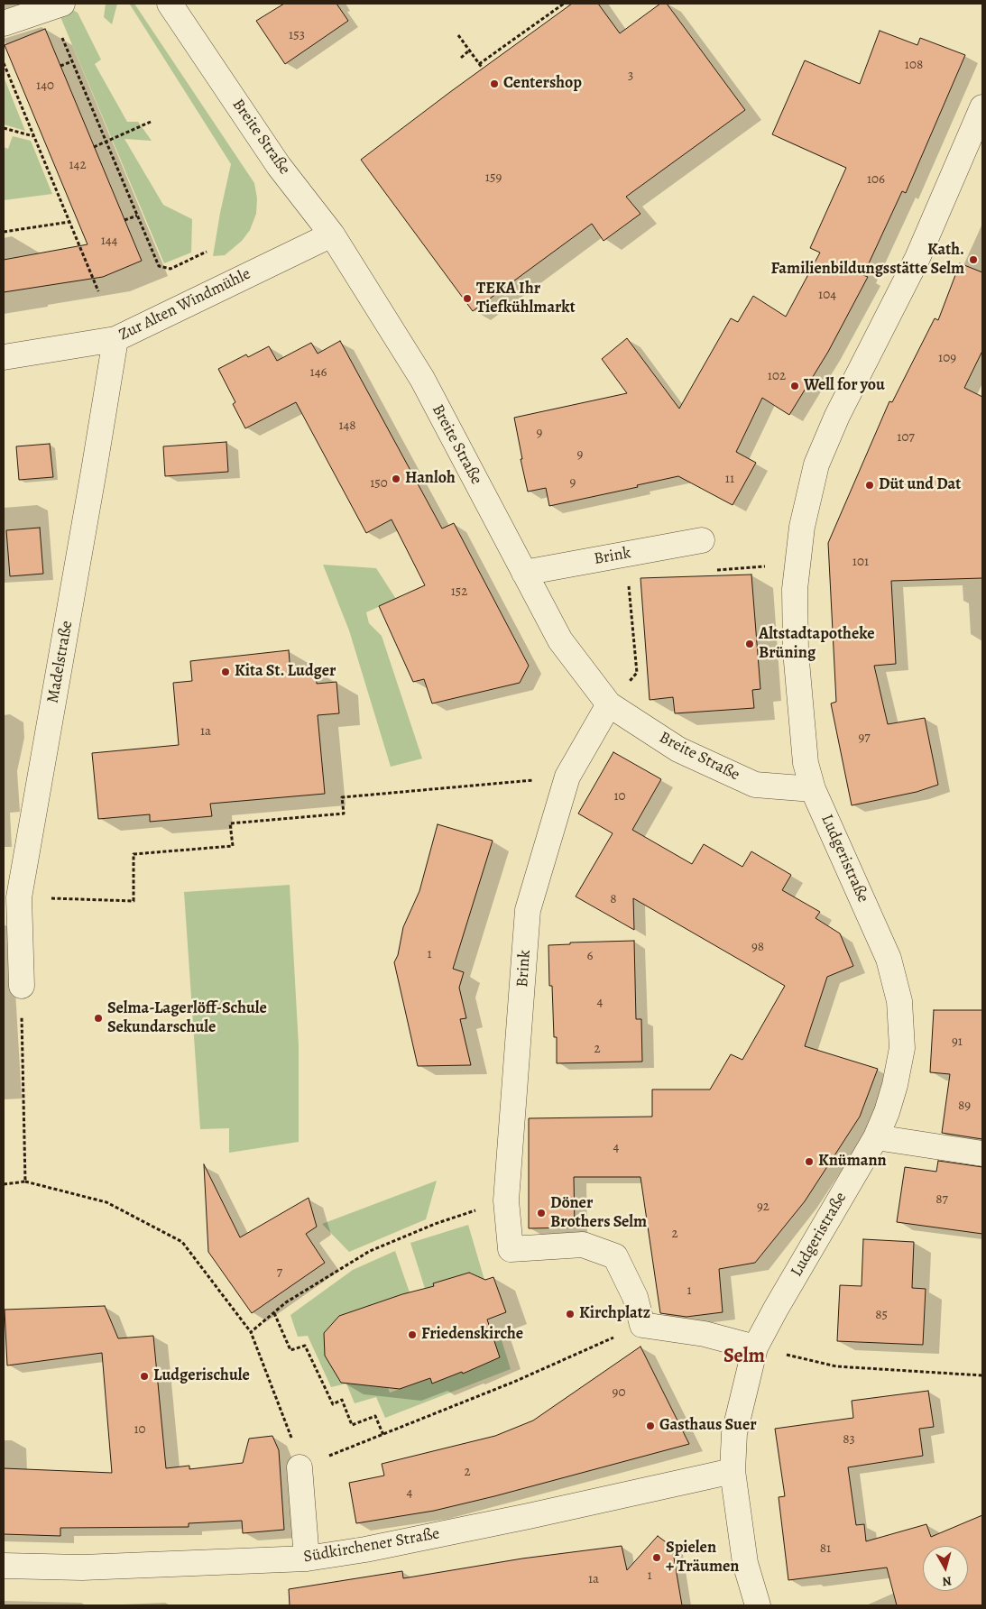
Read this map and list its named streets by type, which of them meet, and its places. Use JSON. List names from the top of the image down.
{
  "streets": {
    "street": [
      "Breite Straße",
      "Zur Alten Windmühle",
      "Brink",
      "Madelstraße",
      "Ludgeristraße",
      "Südkirchener Straße"
    ]
  },
  "crossings": [
    ["Breite Straße", "Zur Alten Windmühle"],
    ["Breite Straße", "Brink"],
    ["Breite Straße", "Ludgeristraße"],
    ["Zur Alten Windmühle", "Madelstraße"],
    ["Ludgeristraße", "Südkirchener Straße"]
  ],
  "districts": ["Selm"],
  "places": [
    "Centershop",
    "Kath. Familienbildungsstätte Selm",
    "TEKA Ihr Tiefkühlmarkt",
    "Well for you",
    "Hanloh",
    "Düt und Dat",
    "Altstadtapotheke Brüning",
    "Kita St. Ludger",
    "Selma-Lagerlöff-Schule Sekundarschule",
    "Knümann",
    "Döner Brothers Selm",
    "Kirchplatz",
    "Friedenskirche",
    "Ludgerischule",
    "Gasthaus Suer",
    "Spielen + Träumen"
  ],
  "house_numbers": [
    "153",
    "108",
    "3",
    "140",
    "142",
    "159",
    "106",
    "144",
    "104",
    "109",
    "146",
    "102",
    "148",
    "9",
    "107",
    "9",
    "11",
    "9",
    "150",
    "101",
    "152",
    "1a",
    "97",
    "10",
    "8",
    "98",
    "1",
    "6",
    "4",
    "91",
    "2",
    "89",
    "4",
    "87",
    "92",
    "2",
    "7",
    "1",
    "85",
    "90",
    "10",
    "83",
    "2",
    "4",
    "81",
    "1",
    "1a"
  ],
  "north": "bottom"
}
